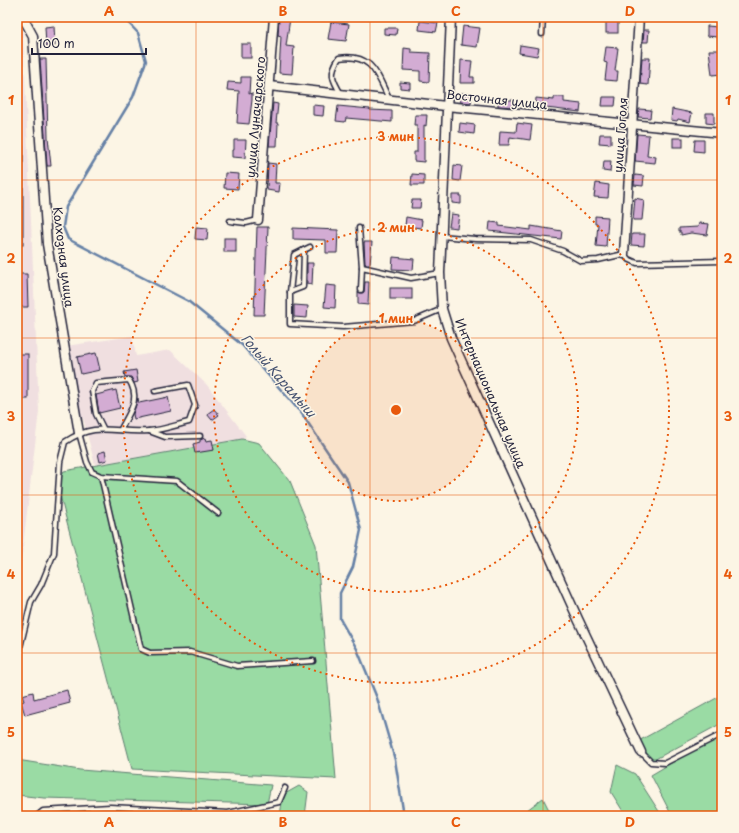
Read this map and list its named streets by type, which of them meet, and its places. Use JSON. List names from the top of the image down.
{
  "streets": {
    "street": [
      "Восточная улица",
      "улица Луначарского",
      "улица Гоголя",
      "Колхозная улица",
      "Интернациональная улица"
    ]
  },
  "crossings": [
    ["Восточная улица", "улица Луначарского"],
    ["Восточная улица", "улица Гоголя"],
    ["Восточная улица", "Интернациональная улица"]
  ],
  "water": ["Голый Карамыш"],
  "scale_bar": "100 m",
  "grid": {
    "columns": [
      "A",
      "B",
      "C",
      "D"
    ],
    "rows": [
      "1",
      "2",
      "3",
      "4",
      "5"
    ]
  },
  "rings": ["3 мин", "2 мин", "1 мин"]
}
